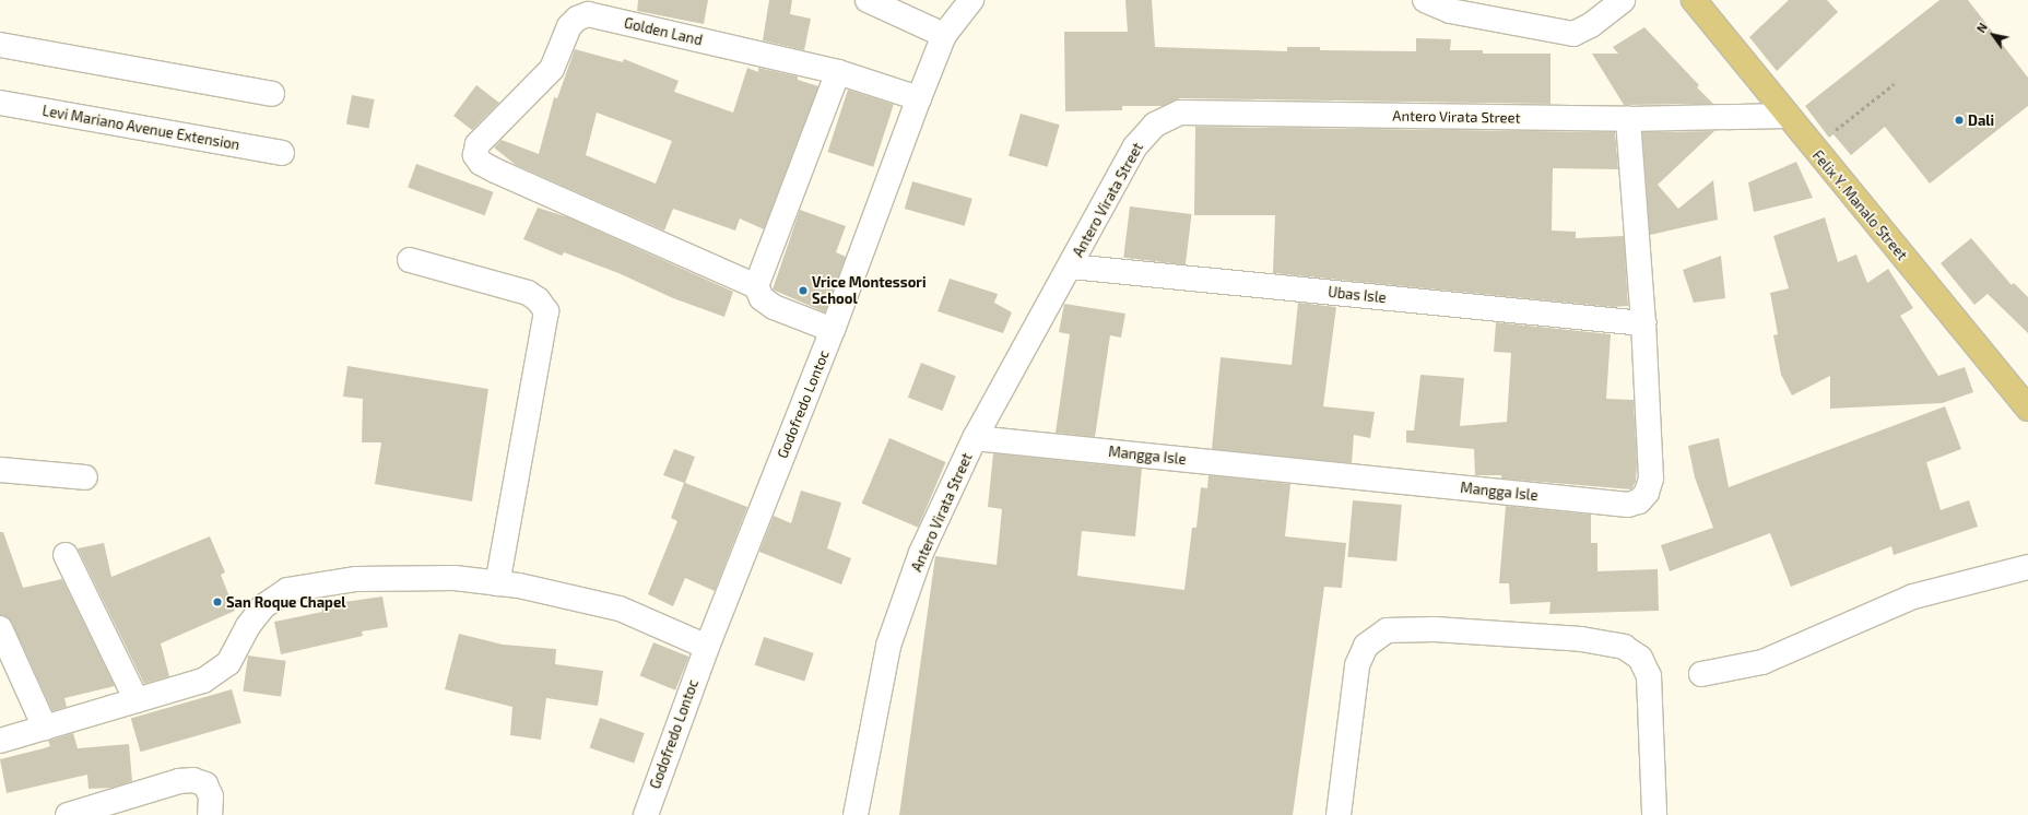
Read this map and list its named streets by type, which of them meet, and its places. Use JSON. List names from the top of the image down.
{
  "streets": {
    "main road": ["Felix Y. Manalo Street"],
    "street": [
      "Golden Land",
      "Antero Virata Street",
      "Levi Mariano Avenue Extension",
      "Ubas Isle",
      "Godofredo Lontoc",
      "Mangga Isle"
    ]
  },
  "crossings": [
    ["Golden Land", "Godofredo Lontoc"],
    ["Antero Virata Street", "Felix Y. Manalo Street"],
    ["Antero Virata Street", "Ubas Isle"],
    ["Antero Virata Street", "Mangga Isle"],
    ["Ubas Isle", "Mangga Isle"]
  ],
  "places": ["Dali", "Vrice Montessori School", "San Roque Chapel"],
  "north": "top left"
}
